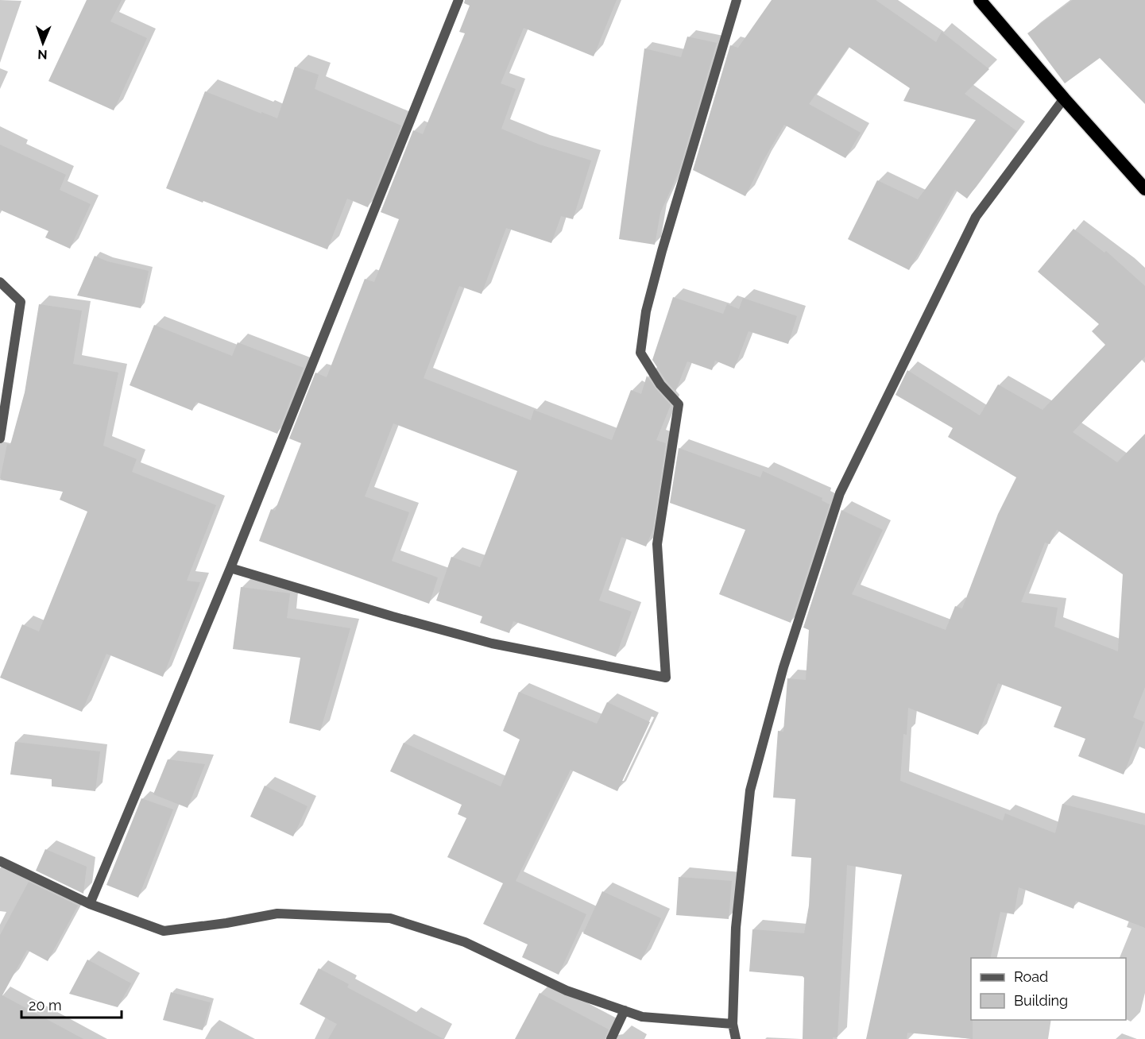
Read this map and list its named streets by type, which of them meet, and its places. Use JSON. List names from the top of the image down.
{
  "legend": ["Road", "Building"],
  "scale_bar": "20 m",
  "north": "bottom"
}
